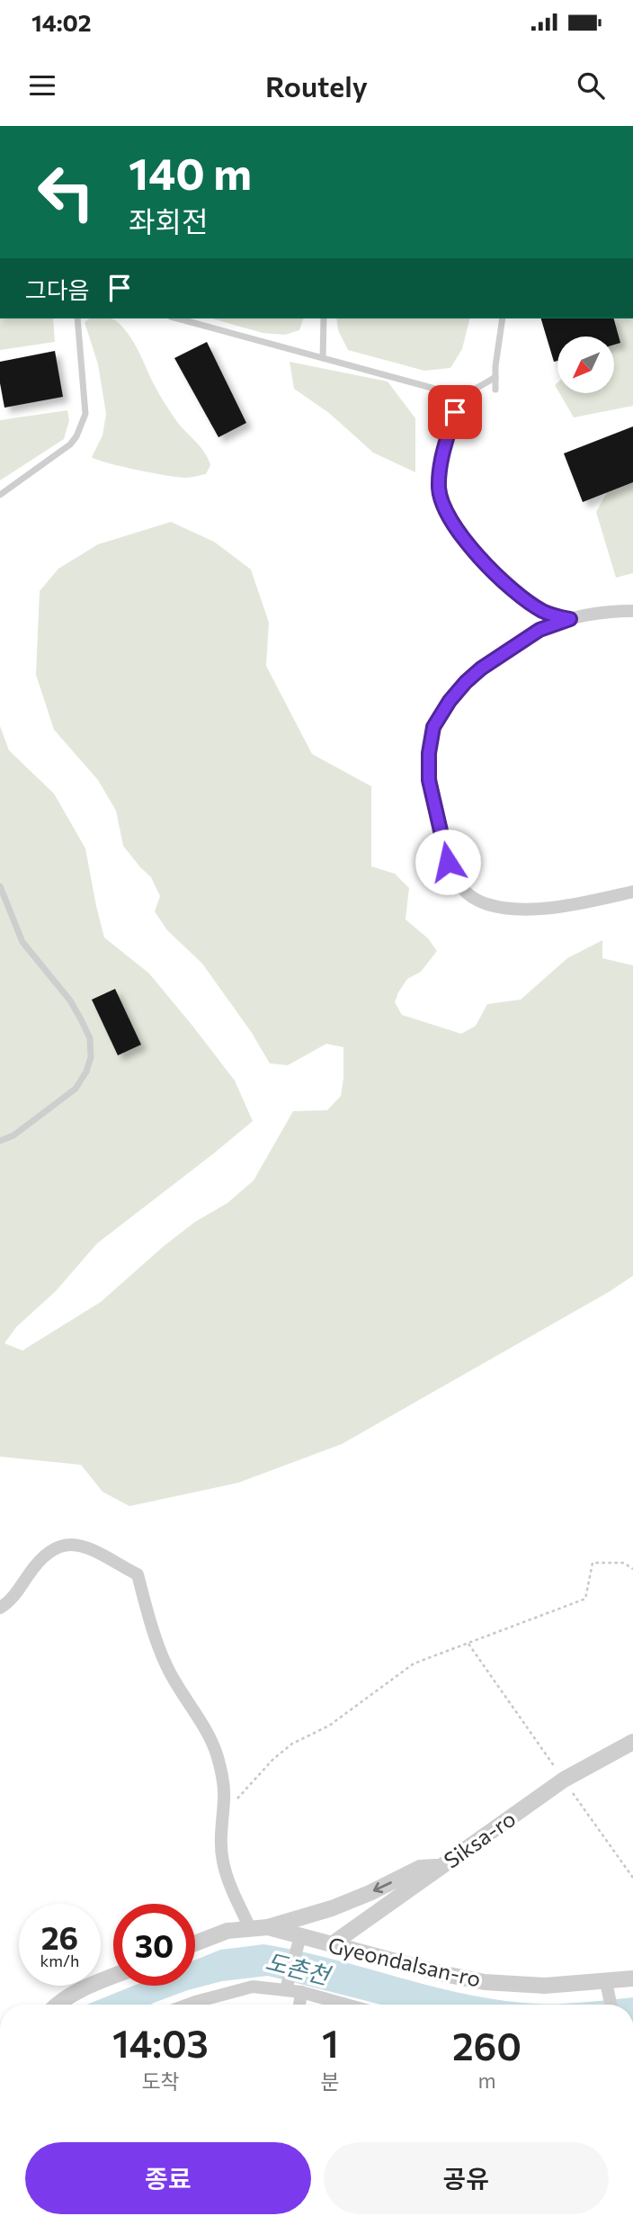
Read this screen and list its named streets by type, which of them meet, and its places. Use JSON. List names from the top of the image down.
{
  "streets": {
    "street": ["Siksa-ro", "Gyeondalsan-ro"]
  },
  "crossings": [
    ["Siksa-ro", "Gyeondalsan-ro"]
  ],
  "water": ["도촌천"],
  "north": "bottom left",
  "page": {
    "status": "14:02",
    "header": "Routely",
    "turn": ["140 m", "좌회전"],
    "then": "그다음",
    "speed": "26 km/h",
    "limit": "30",
    "eta": [
      "14:03",
      "도착",
      "1",
      "분",
      "260",
      "m"
    ],
    "buttons": ["종료", "공유"]
  }
}
